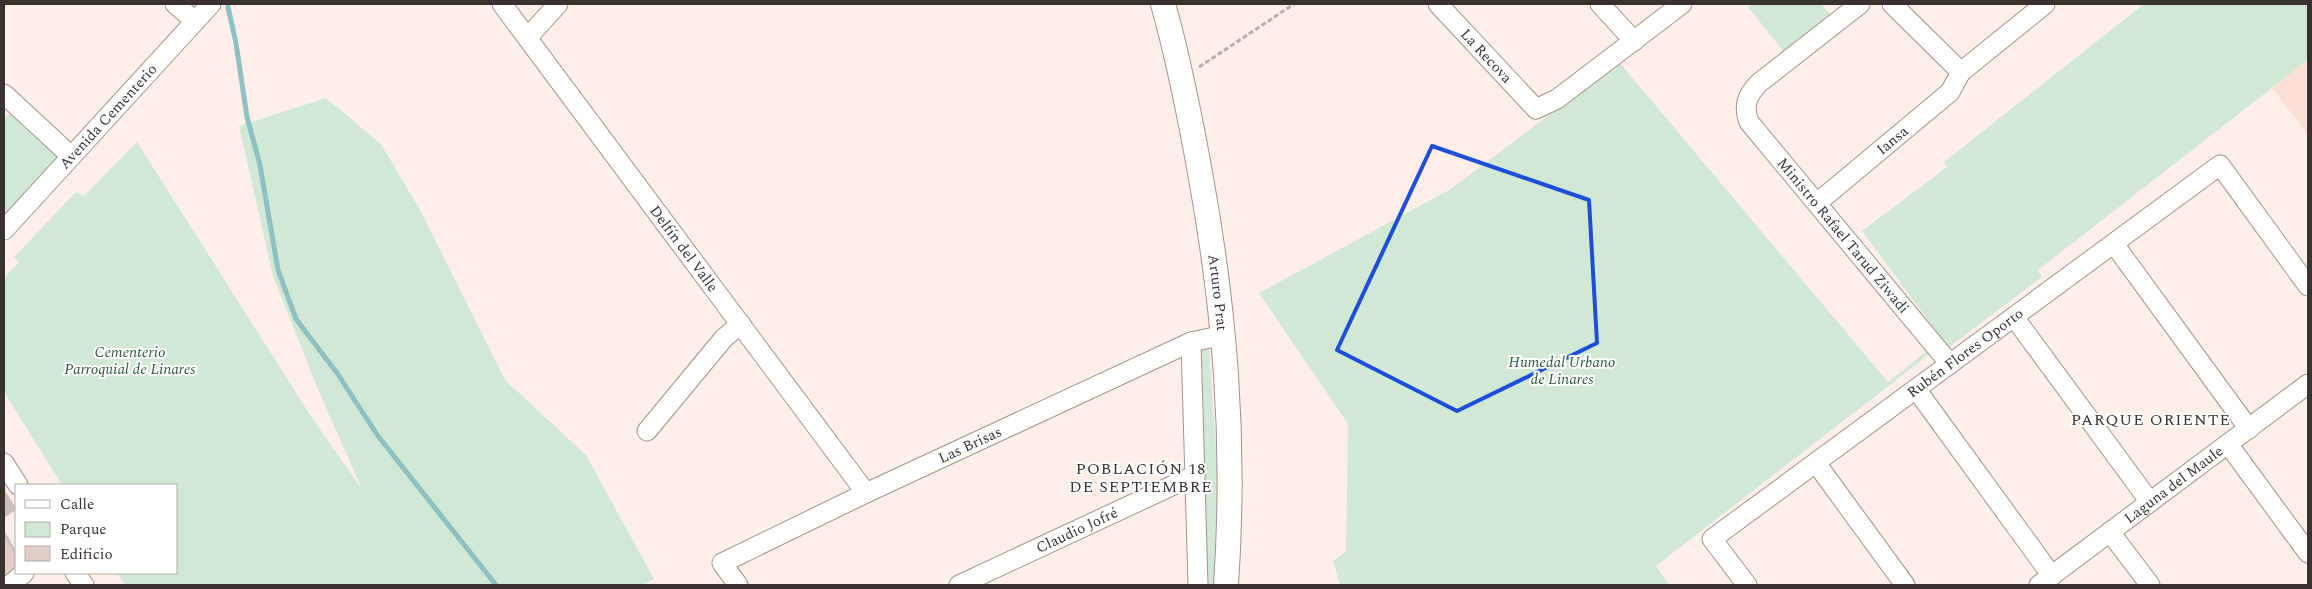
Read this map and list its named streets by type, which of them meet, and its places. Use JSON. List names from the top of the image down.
{
  "streets": {
    "main road": ["Arturo Prat"],
    "street": [
      "La Recova",
      "Avenida Cementerio",
      "Iansa",
      "Ministro Rafael Tarud Ziwadi",
      "Delfín del Valle",
      "Rubén Flores Oporto",
      "Las Brisas",
      "Laguna del Maule",
      "Claudio Jofré"
    ]
  },
  "crossings": [
    ["Iansa", "Ministro Rafael Tarud Ziwadi"],
    ["Ministro Rafael Tarud Ziwadi", "Rubén Flores Oporto"],
    ["Delfín del Valle", "Las Brisas"],
    ["Arturo Prat", "Las Brisas"]
  ],
  "districts": ["PARQUE ORIENTE", "POBLACIÓN 18 DE SEPTIEMBRE"],
  "parks": ["Cementerio Parroquial de Linares", "Humedal Urbano de Linares"],
  "legend": ["Calle", "Parque", "Edificio"]
}
